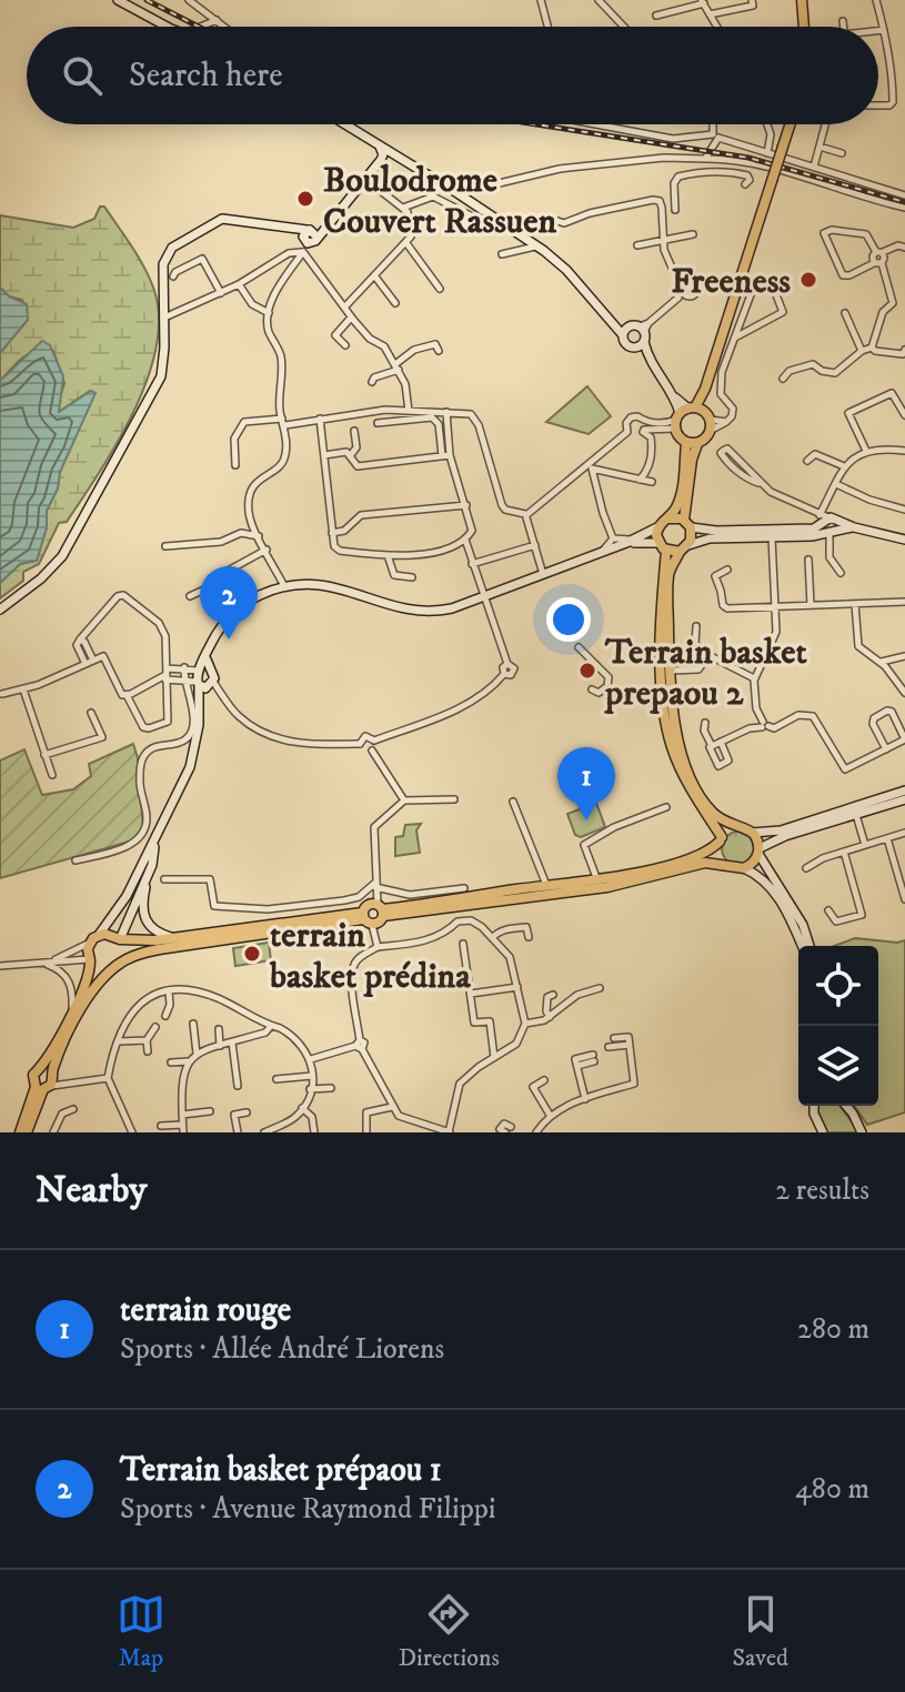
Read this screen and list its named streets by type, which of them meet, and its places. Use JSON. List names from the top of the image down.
{
  "places": [
    "Boulodrome Couvert Rassuen",
    "Freeness",
    "Terrain basket prepaou 2",
    "terrain basket prédina"
  ],
  "page": {
    "search": "Search here",
    "pins": ["2", "1"],
    "heading": ["Nearby", "2 results"],
    "list": [
      {
        "mark": "1",
        "name": "terrain rouge",
        "note": "Sports · Allée André Liorens",
        "value": "280 m"
      },
      {
        "mark": "2",
        "name": "Terrain basket prépaou 1",
        "note": "Sports · Avenue Raymond Filippi",
        "value": "480 m"
      }
    ],
    "nav": ["Map", "Directions", "Saved"]
  }
}
